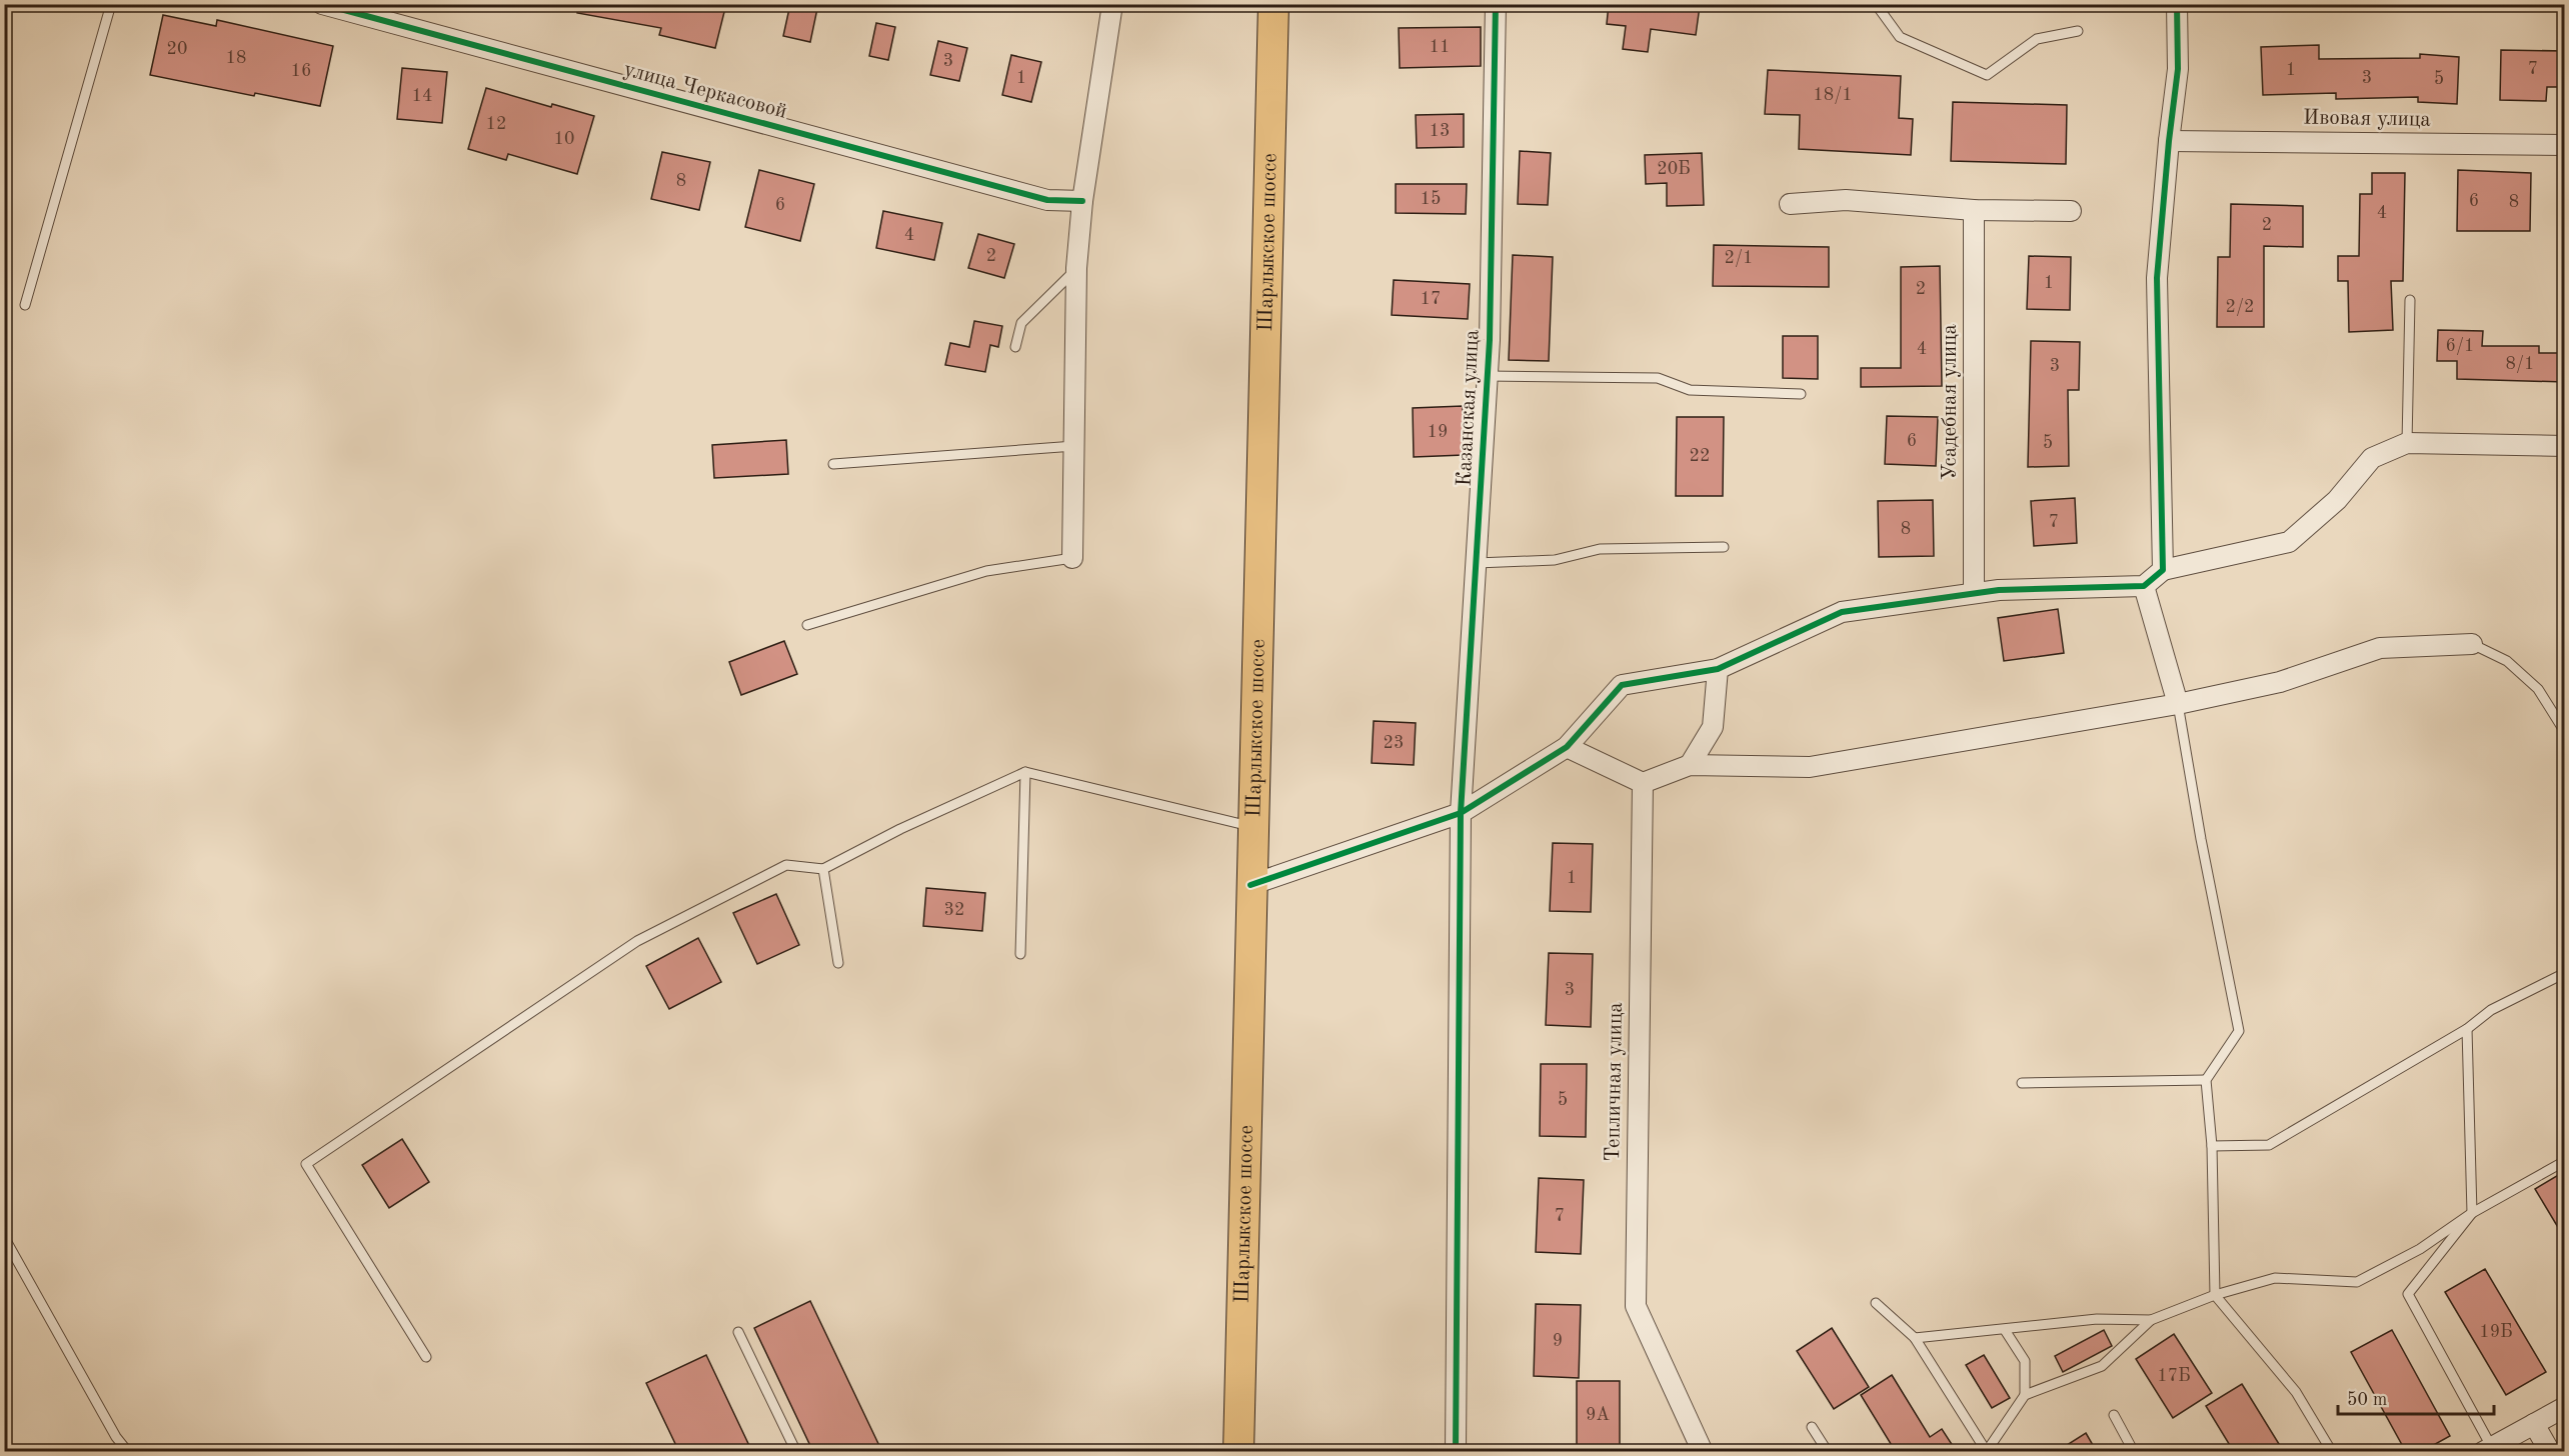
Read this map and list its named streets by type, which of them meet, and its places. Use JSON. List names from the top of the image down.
{
  "streets": {
    "main road": ["Шарлыкское шоссе"],
    "street": [
      "улица Черкасовой",
      "Ивовая улица",
      "Усадебная улица",
      "Казанская улица",
      "Тепличная улица"
    ]
  },
  "house_numbers": [
    "11",
    "20",
    "18",
    "3",
    "7",
    "1",
    "16",
    "1",
    "3",
    "5",
    "18/1",
    "14",
    "12",
    "13",
    "10",
    "20Б",
    "8",
    "15",
    "6",
    "8",
    "6",
    "4",
    "2",
    "4",
    "2",
    "2/1",
    "1",
    "2",
    "17",
    "2/2",
    "6/1",
    "4",
    "8/1",
    "3",
    "19",
    "6",
    "5",
    "22",
    "7",
    "8",
    "23",
    "1",
    "32",
    "3",
    "5",
    "7",
    "19Б",
    "9",
    "17Б",
    "9А"
  ],
  "scale_bar": "50 m"
}
